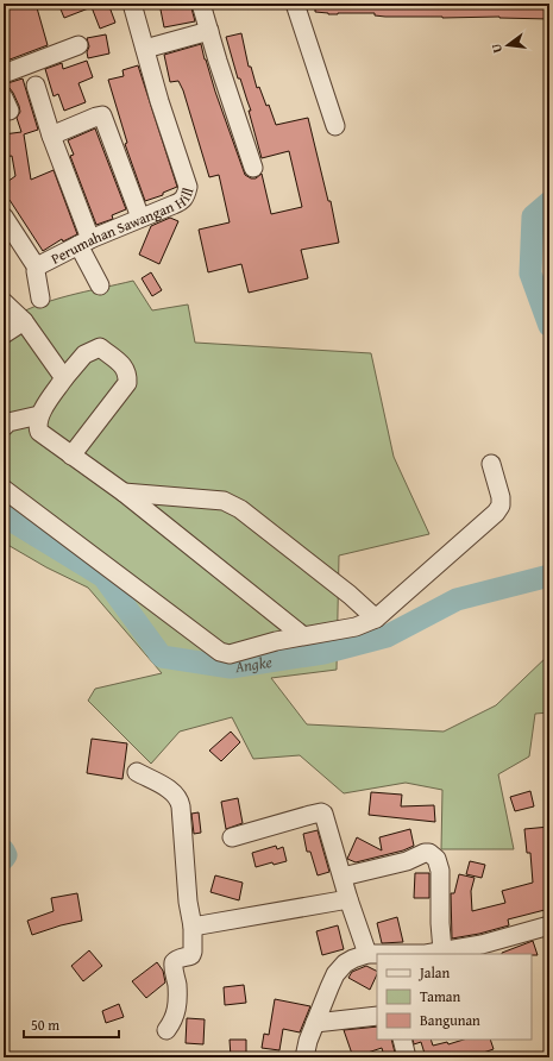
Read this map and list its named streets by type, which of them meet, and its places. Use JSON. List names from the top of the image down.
{
  "streets": {
    "street": ["Perumahan Sawangan Hill"]
  },
  "water": ["Angke"],
  "legend": ["Jalan", "Taman", "Bangunan"],
  "scale_bar": "50 m",
  "north": "left"
}
